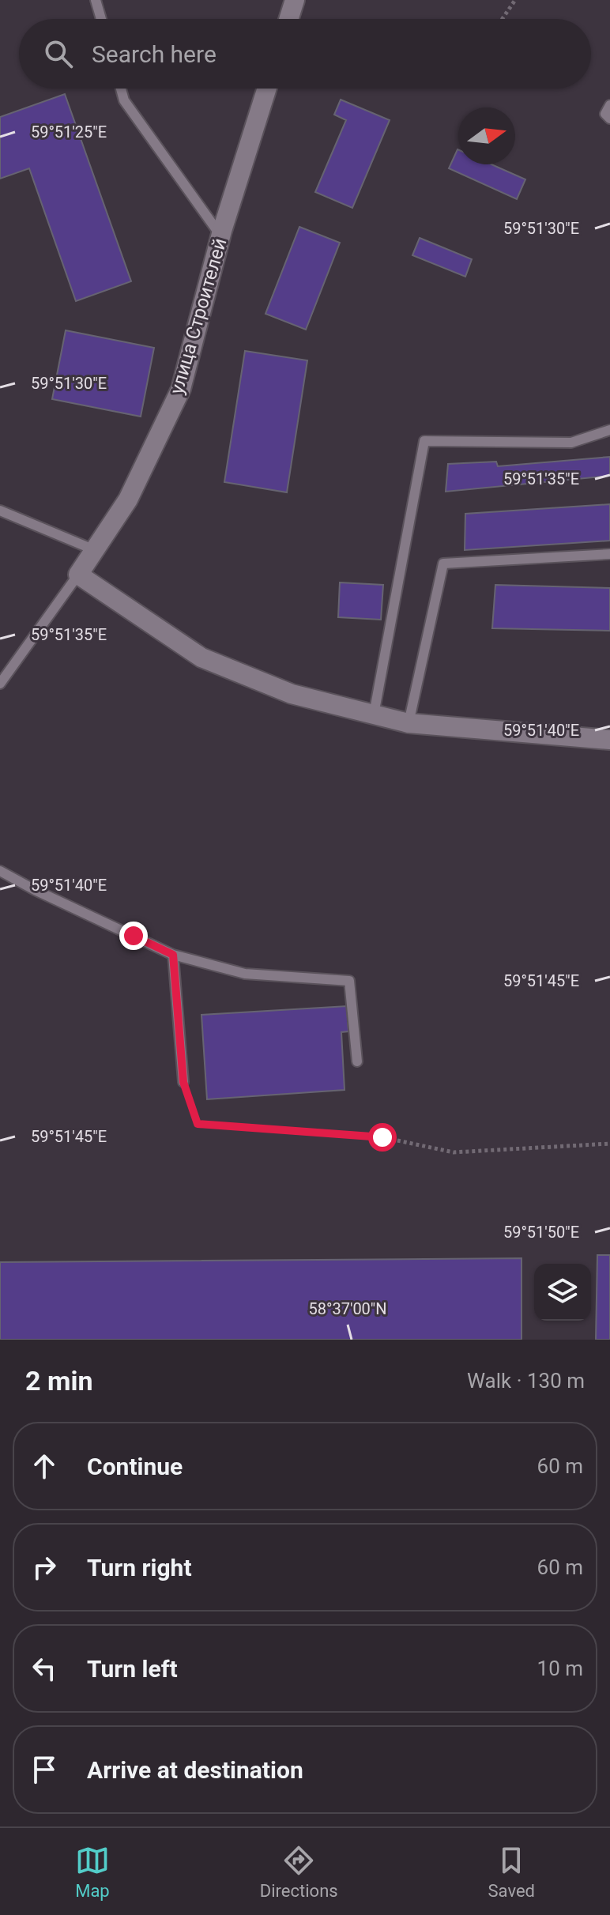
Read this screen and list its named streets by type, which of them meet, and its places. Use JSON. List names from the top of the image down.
{
  "streets": {
    "street": ["улица Строителей"]
  },
  "north": "right",
  "page": {
    "search": "Search here",
    "heading": ["2 min", "Walk · 130 m"],
    "list": [
      ["Continue", "60 m"],
      ["Turn right", "60 m"],
      ["Turn left", "10 m"],
      "Arrive at destination"
    ],
    "nav": ["Map", "Directions", "Saved"]
  },
  "coordinates": [
    "59°51'25\"E",
    "59°51'30\"E",
    "59°51'35\"E",
    "59°51'40\"E",
    "59°51'45\"E",
    "59°51'50\"E",
    "58°37'00\"N"
  ]
}
